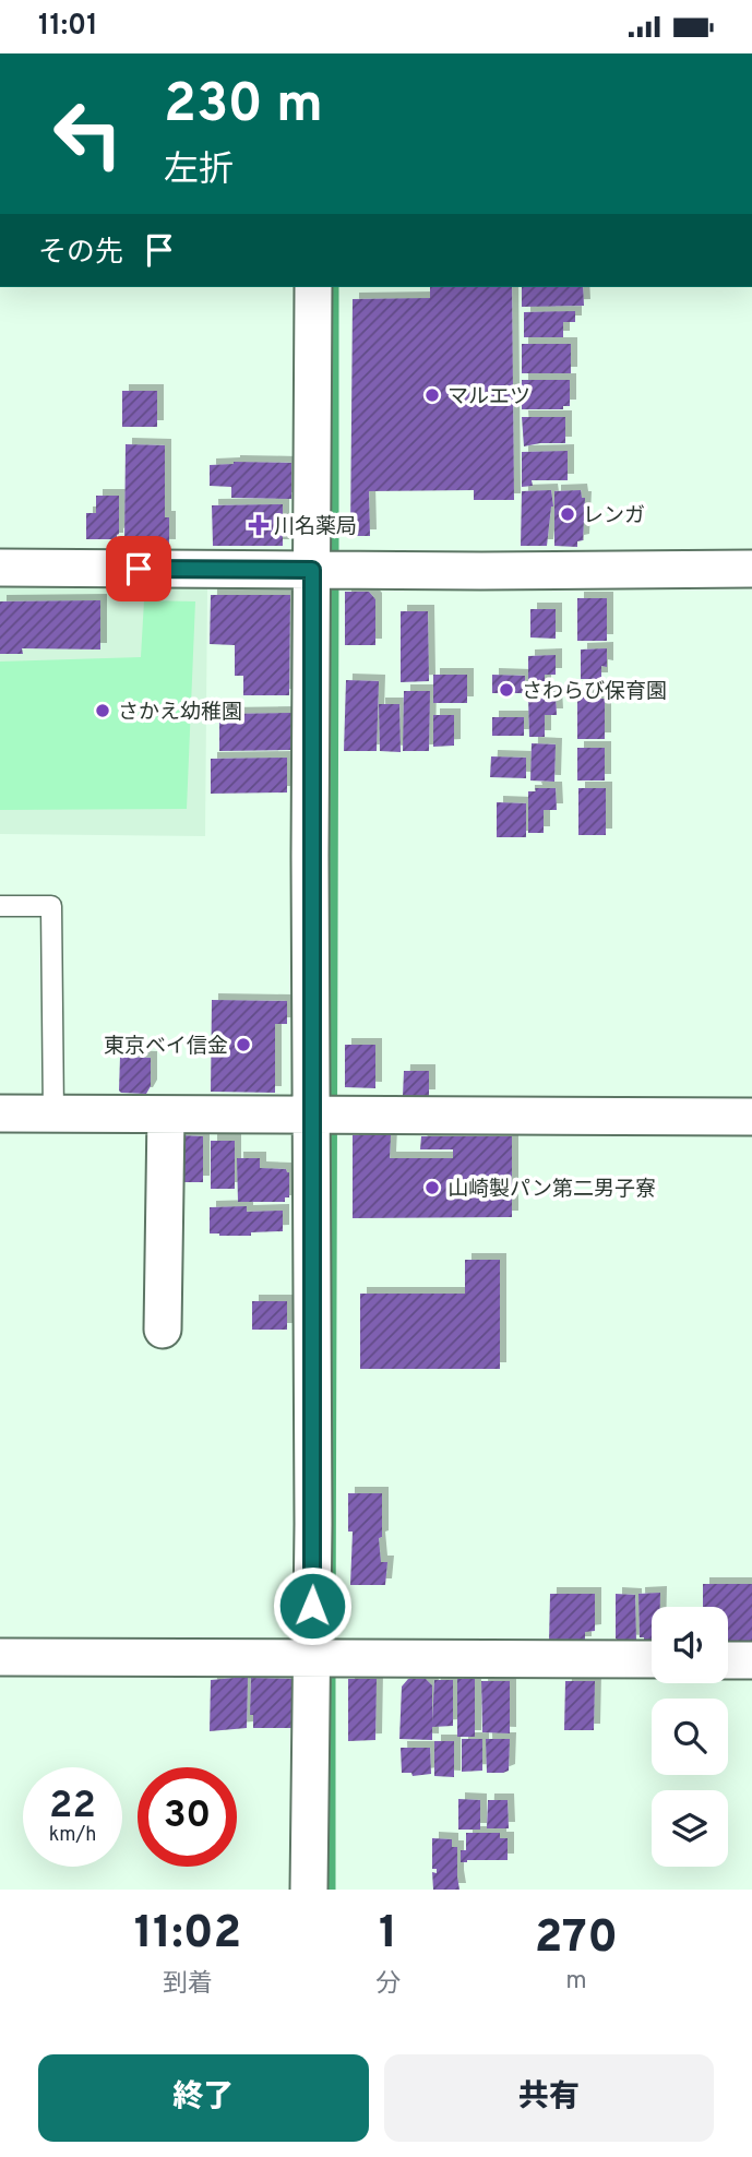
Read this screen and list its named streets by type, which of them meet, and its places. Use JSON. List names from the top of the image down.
{
  "places": {
    "other": [
      "マルエツ",
      "レンガ",
      "さわらび保育園",
      "さかえ幼稚園",
      "東京ベイ信金",
      "山崎製パン第二男子寮"
    ],
    "health": ["川名薬局"]
  },
  "page": {
    "status": "11:01",
    "turn": ["230 m", "左折"],
    "then": "その先",
    "speed": "22 km/h",
    "limit": "30",
    "eta": [
      "11:02",
      "到着",
      "1",
      "分",
      "270",
      "m"
    ],
    "buttons": ["終了", "共有"]
  }
}
